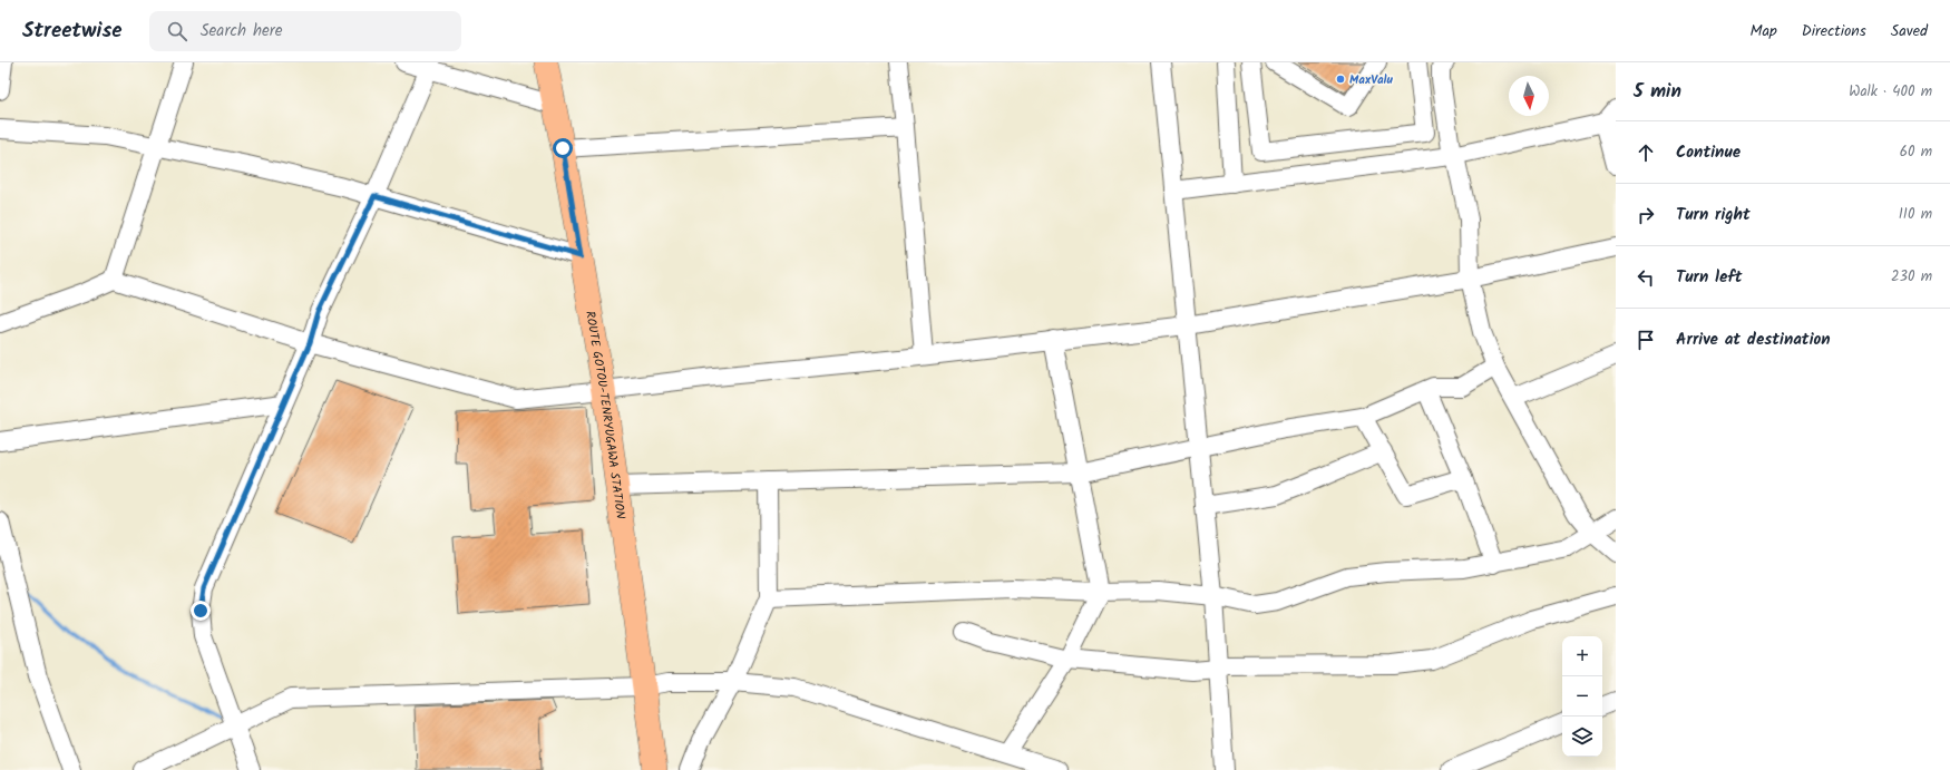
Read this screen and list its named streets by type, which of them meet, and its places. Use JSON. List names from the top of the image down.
{
  "streets": {
    "main road": ["ROUTE GOTOU-TENRYUGAWA STATION"]
  },
  "places": ["MaxValu"],
  "north": "bottom",
  "page": {
    "header": "Streetwise",
    "search": "Search here",
    "nav": ["Map", "Directions", "Saved"],
    "heading": ["5 min", "Walk · 400 m"],
    "list": [
      ["Continue", "60 m"],
      ["Turn right", "110 m"],
      ["Turn left", "230 m"],
      "Arrive at destination"
    ],
    "map_buttons": ["+", "−"]
  }
}
